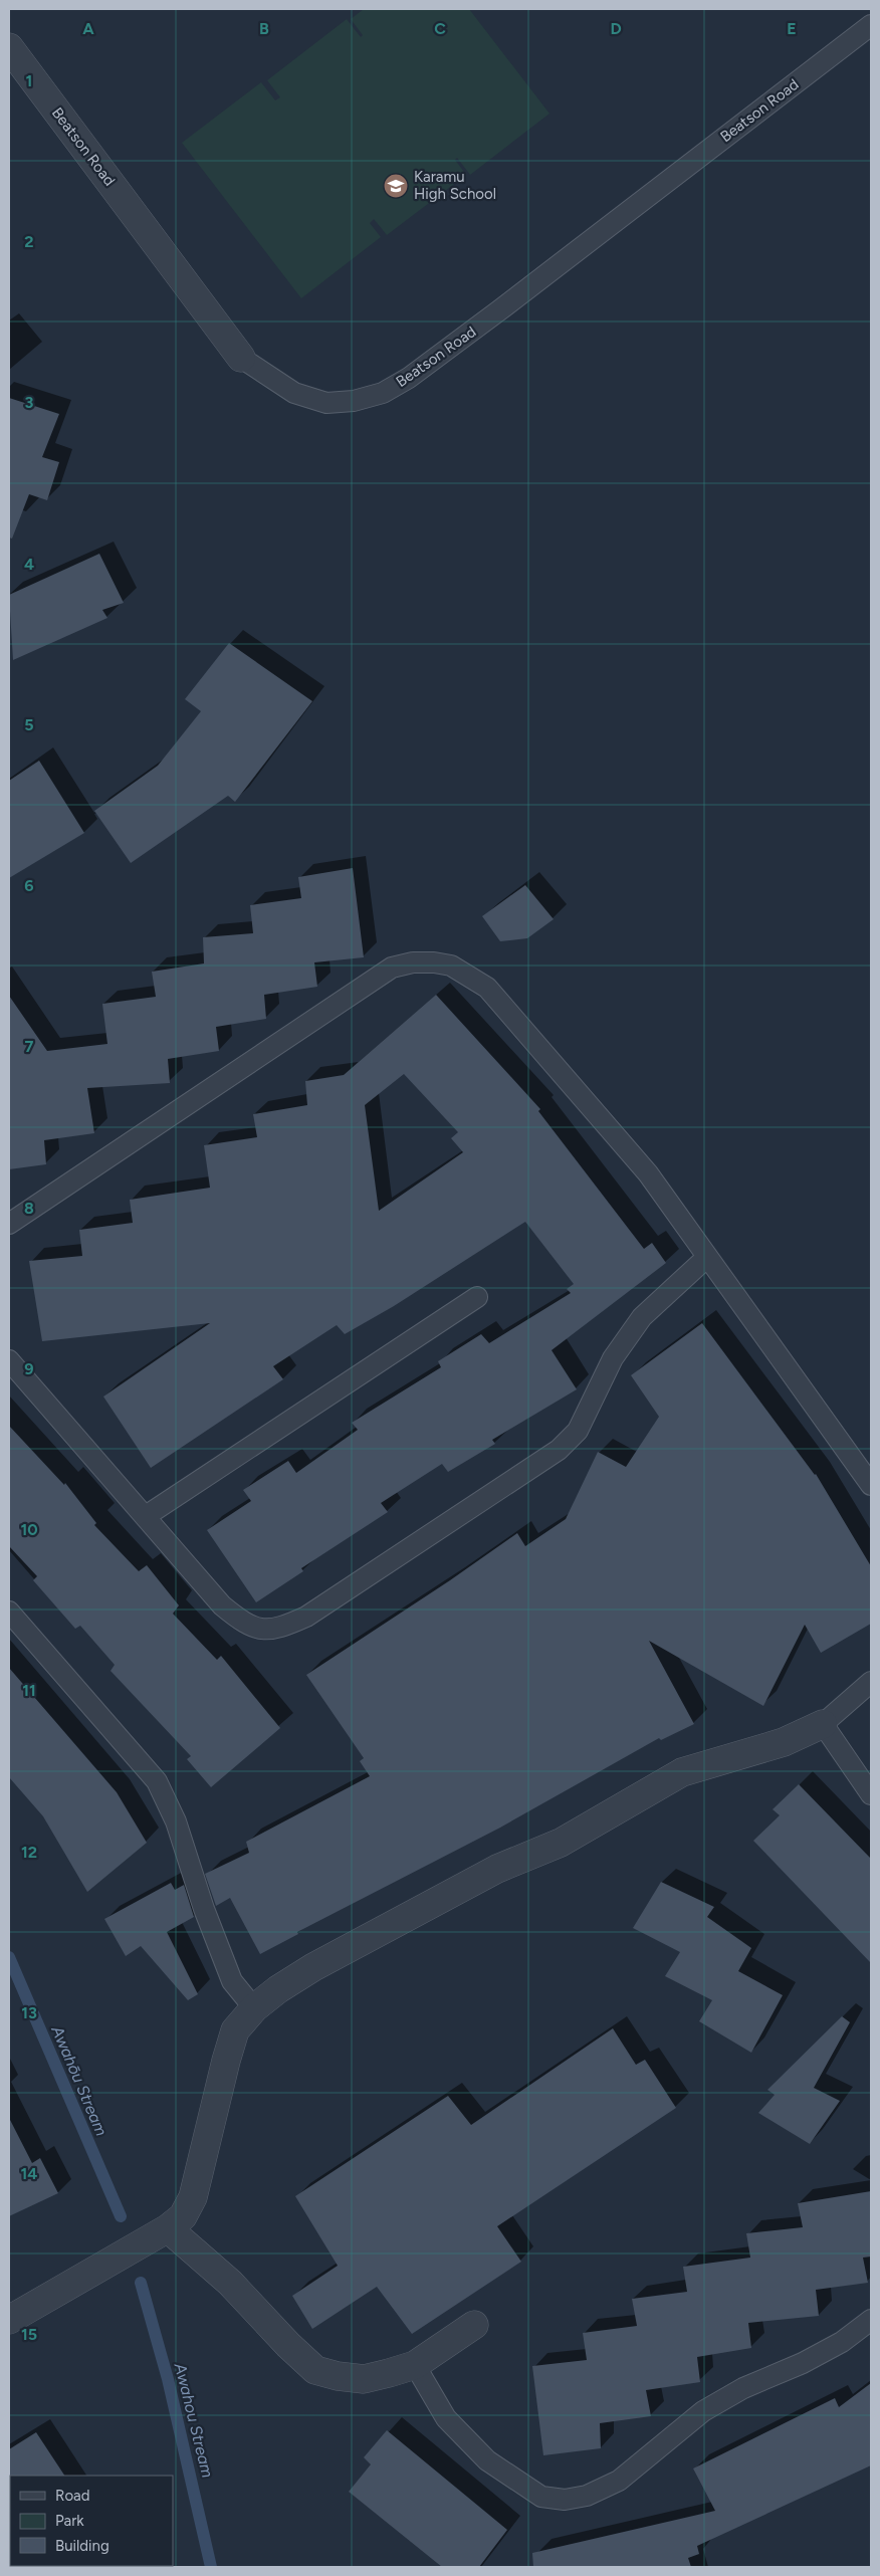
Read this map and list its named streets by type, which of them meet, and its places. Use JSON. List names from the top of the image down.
{
  "streets": {
    "street": ["Beatson Road"]
  },
  "water": ["Awahōu Stream", "Awahou Stream"],
  "places": {
    "school or university": ["Karamu High School"]
  },
  "legend": ["Road", "Park", "Building"],
  "grid": {
    "columns": [
      "A",
      "B",
      "C",
      "D",
      "E"
    ],
    "rows": [
      "1",
      "2",
      "3",
      "4",
      "5",
      "6",
      "7",
      "8",
      "9",
      "10",
      "11",
      "12",
      "13",
      "14",
      "15"
    ]
  }
}
